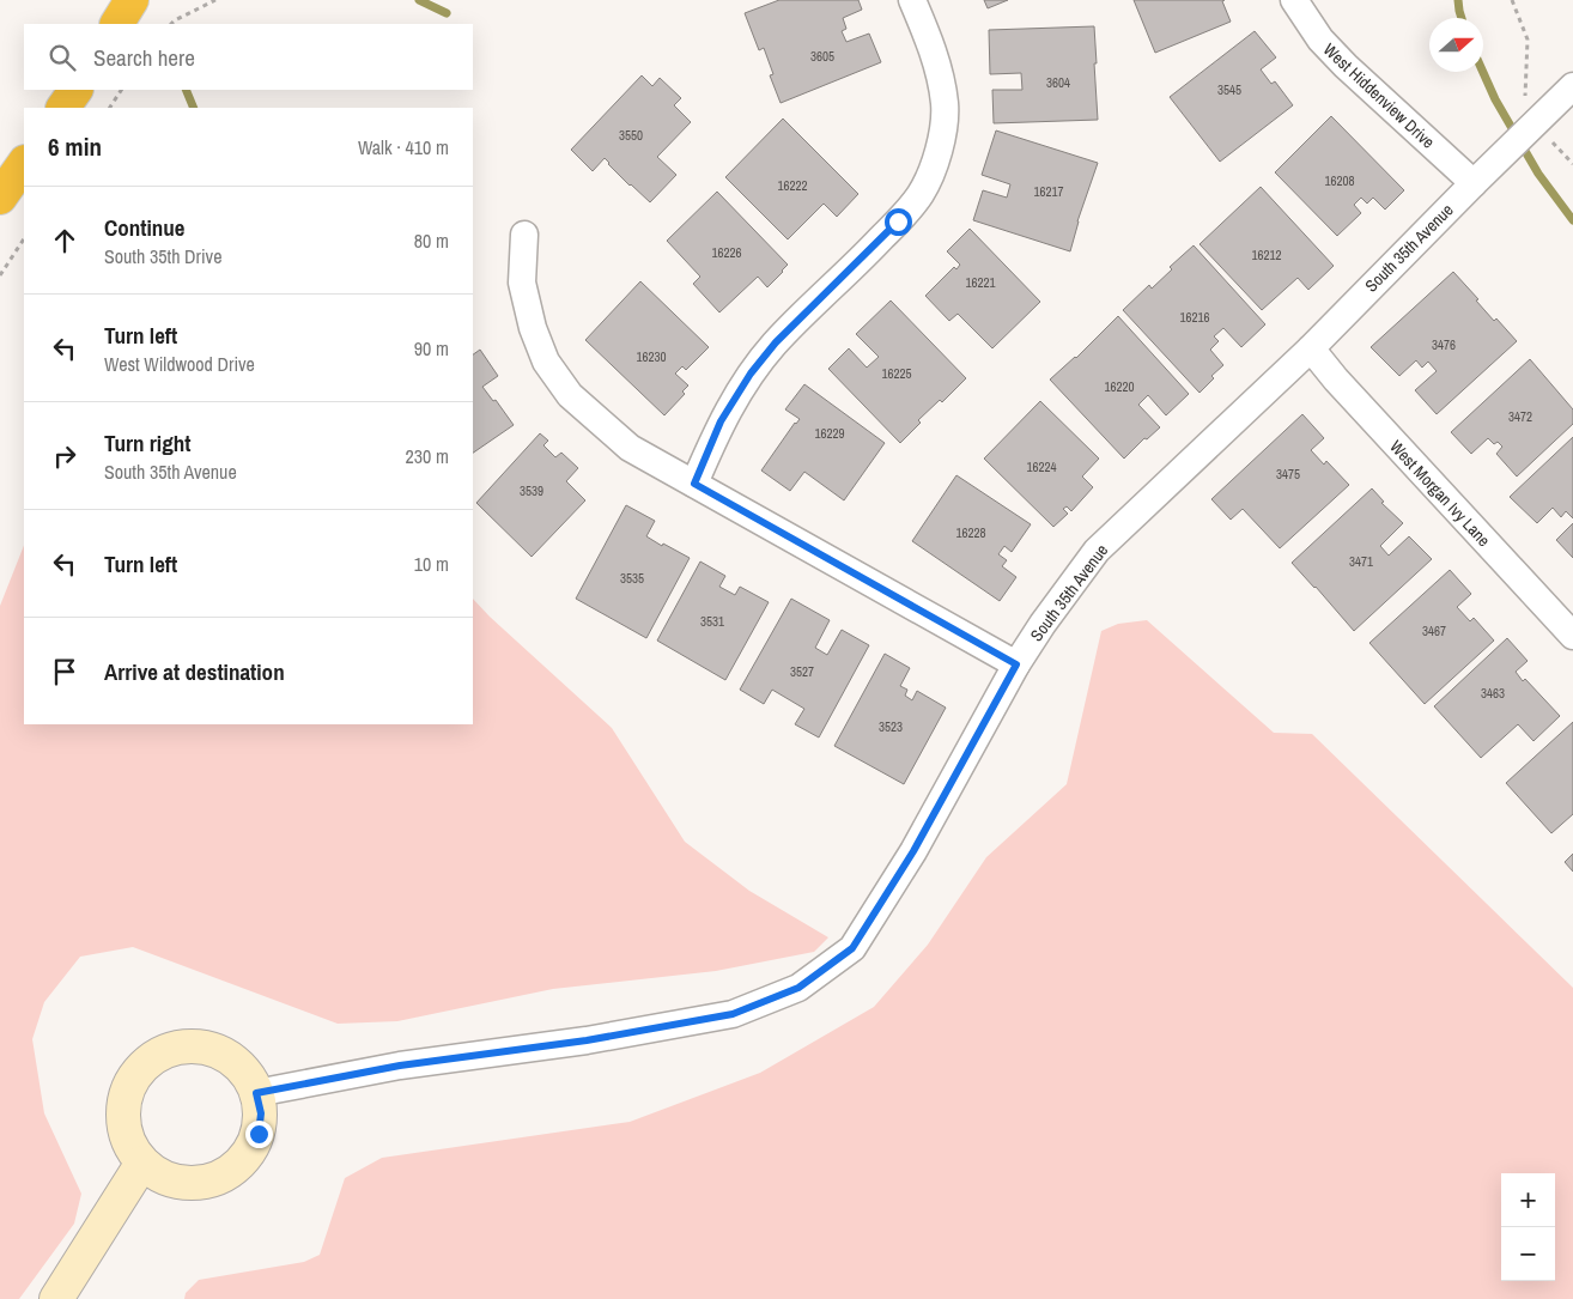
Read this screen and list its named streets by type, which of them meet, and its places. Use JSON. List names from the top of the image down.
{
  "streets": {
    "street": ["West Hiddenview Drive", "South 35th Avenue", "West Morgan Ivy Lane"]
  },
  "crossings": [
    ["West Hiddenview Drive", "South 35th Avenue"],
    ["South 35th Avenue", "West Morgan Ivy Lane"]
  ],
  "house_numbers": [
    "3605",
    "3604",
    "3545",
    "3550",
    "16208",
    "16222",
    "16217",
    "16226",
    "16212",
    "16221",
    "16216",
    "3476",
    "16230",
    "16225",
    "16220",
    "3472",
    "16229",
    "16224",
    "3475",
    "3539",
    "16228",
    "3471",
    "3535",
    "3531",
    "3467",
    "3527",
    "3463",
    "3523"
  ],
  "north": "right",
  "page": {
    "search": "Search here",
    "heading": ["6 min", "Walk · 410 m"],
    "list": [
      ["Continue", "South 35th Drive", "80 m"],
      ["Turn left", "West Wildwood Drive", "90 m"],
      ["Turn right", "South 35th Avenue", "230 m"],
      ["Turn left", "10 m"],
      "Arrive at destination"
    ],
    "map_buttons": ["+", "−"]
  }
}
